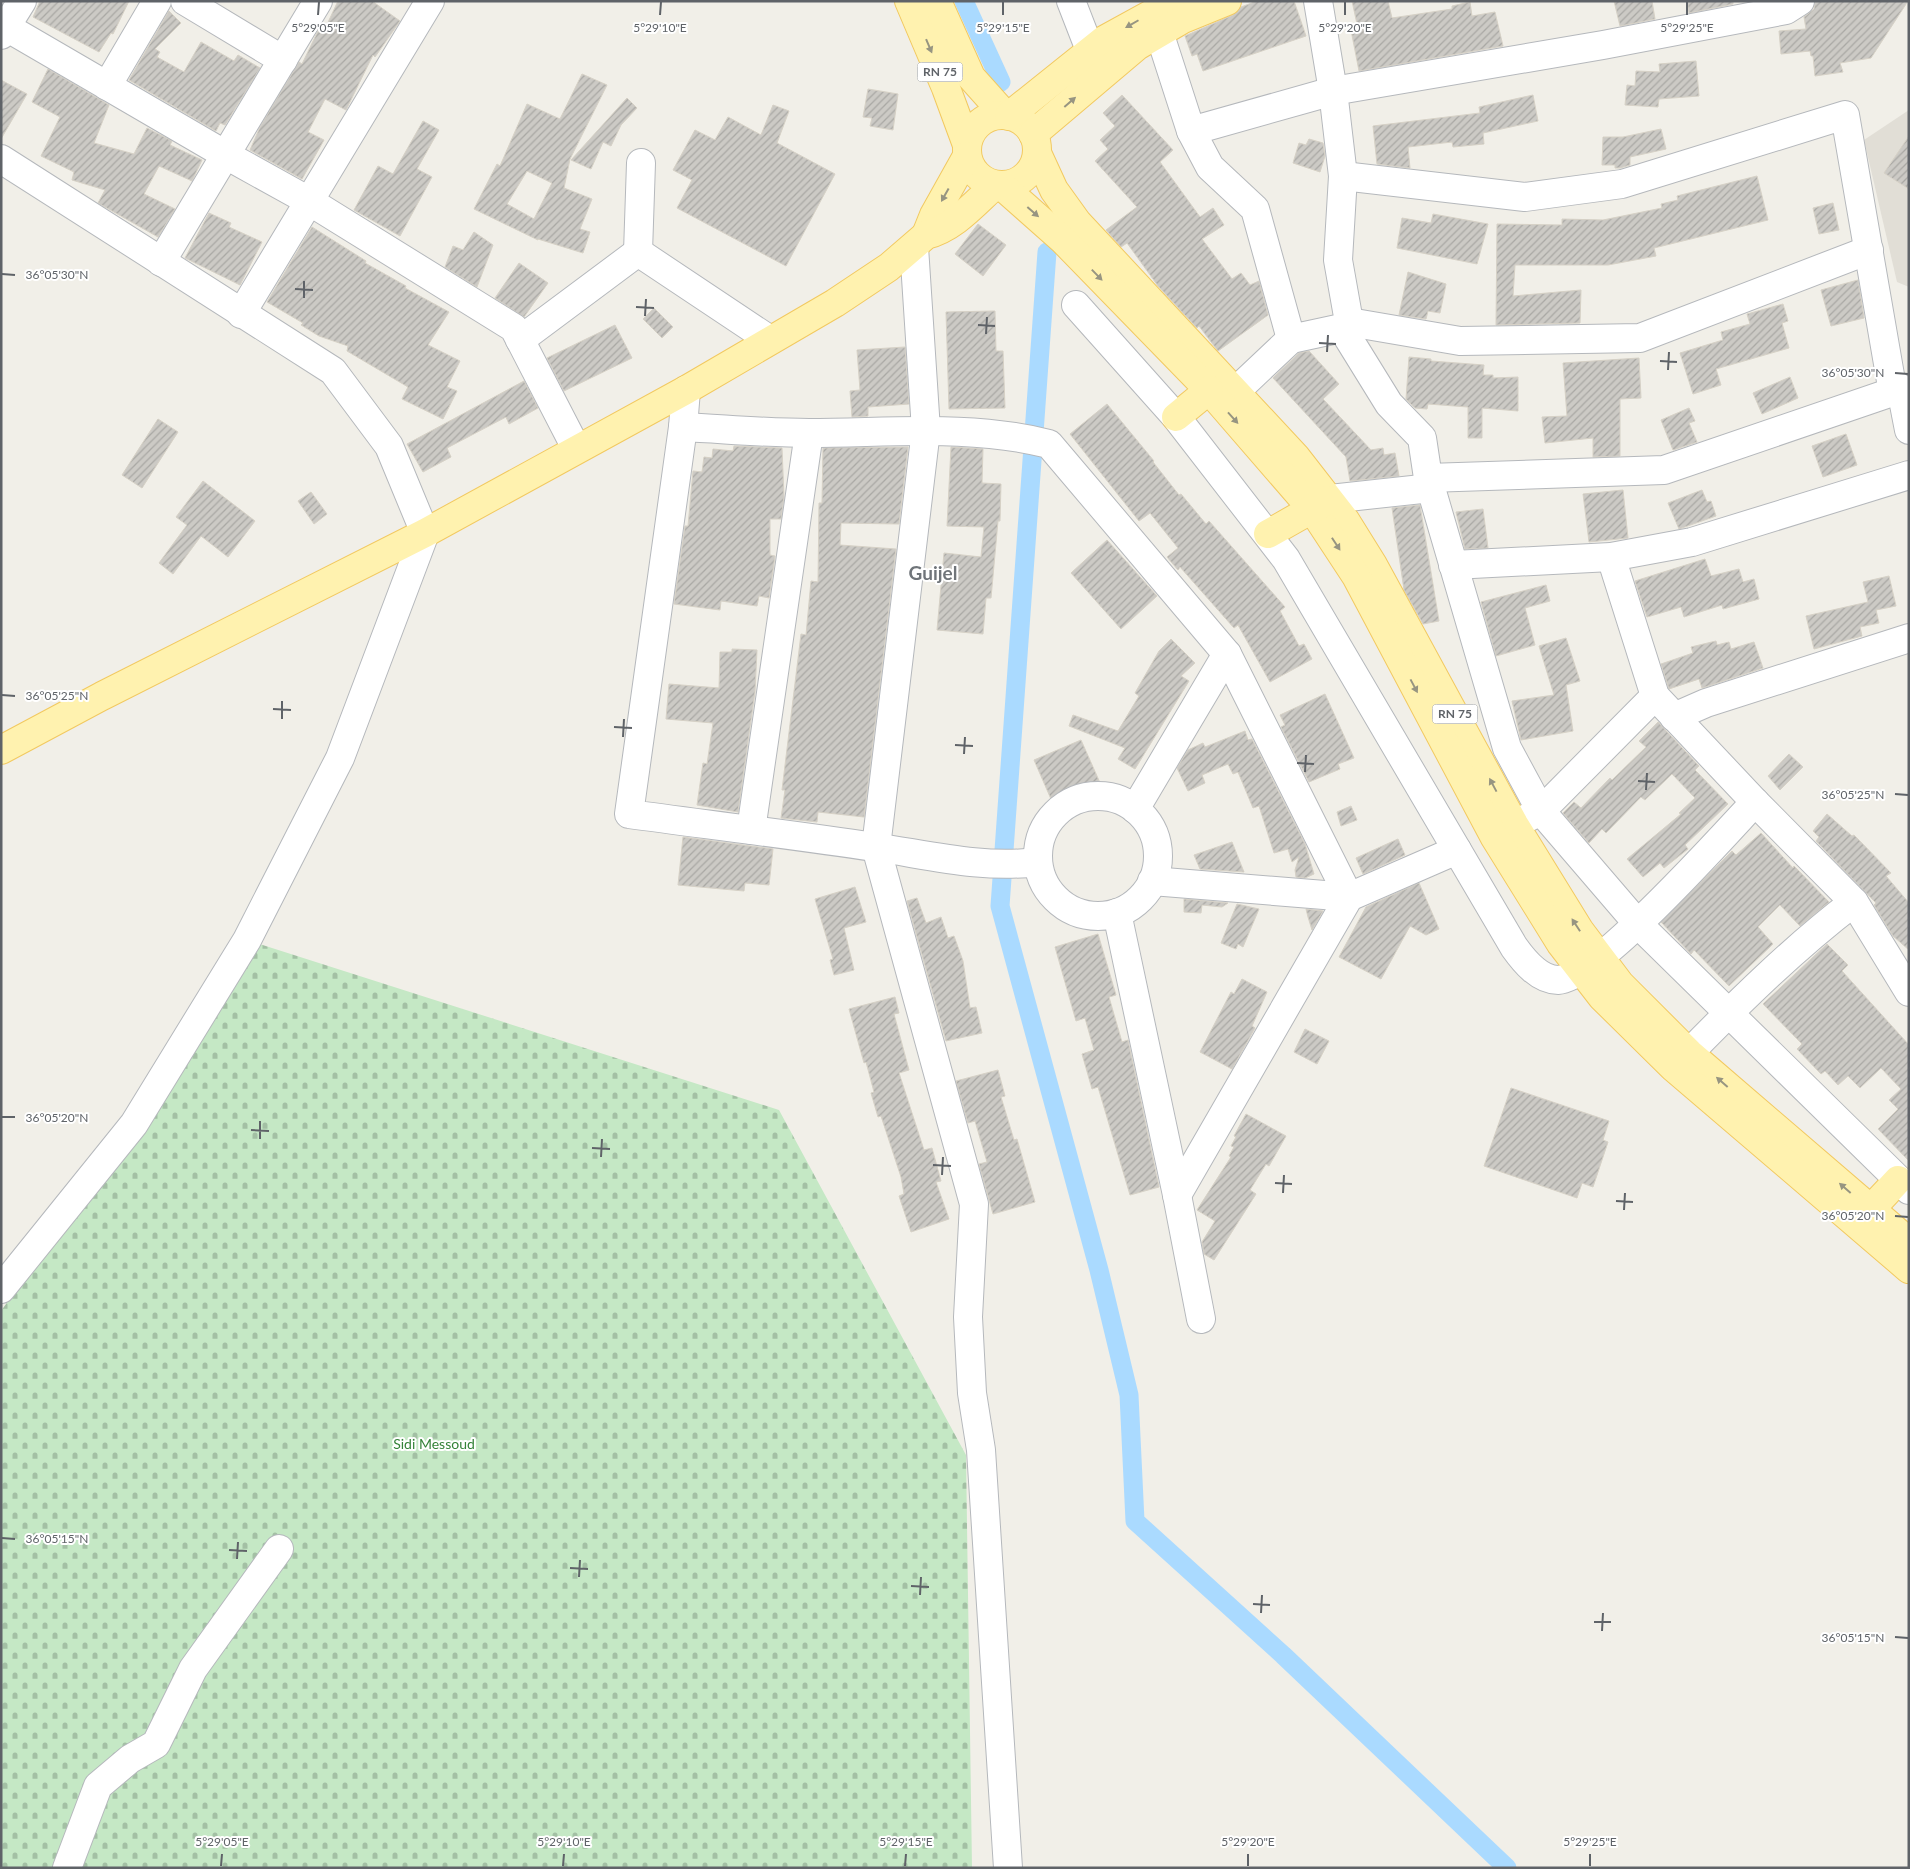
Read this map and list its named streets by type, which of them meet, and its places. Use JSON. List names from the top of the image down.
{
  "streets": {
    "main road": ["RN 75"]
  },
  "districts": ["Guijel"],
  "parks": ["Sidi Messoud"],
  "coordinates": [
    "5°29'05\"E",
    "5°29'10\"E",
    "5°29'15\"E",
    "5°29'20\"E",
    "5°29'25\"E",
    "36°05'30\"N",
    "36°05'25\"N",
    "36°05'20\"N",
    "36°05'15\"N"
  ]
}
